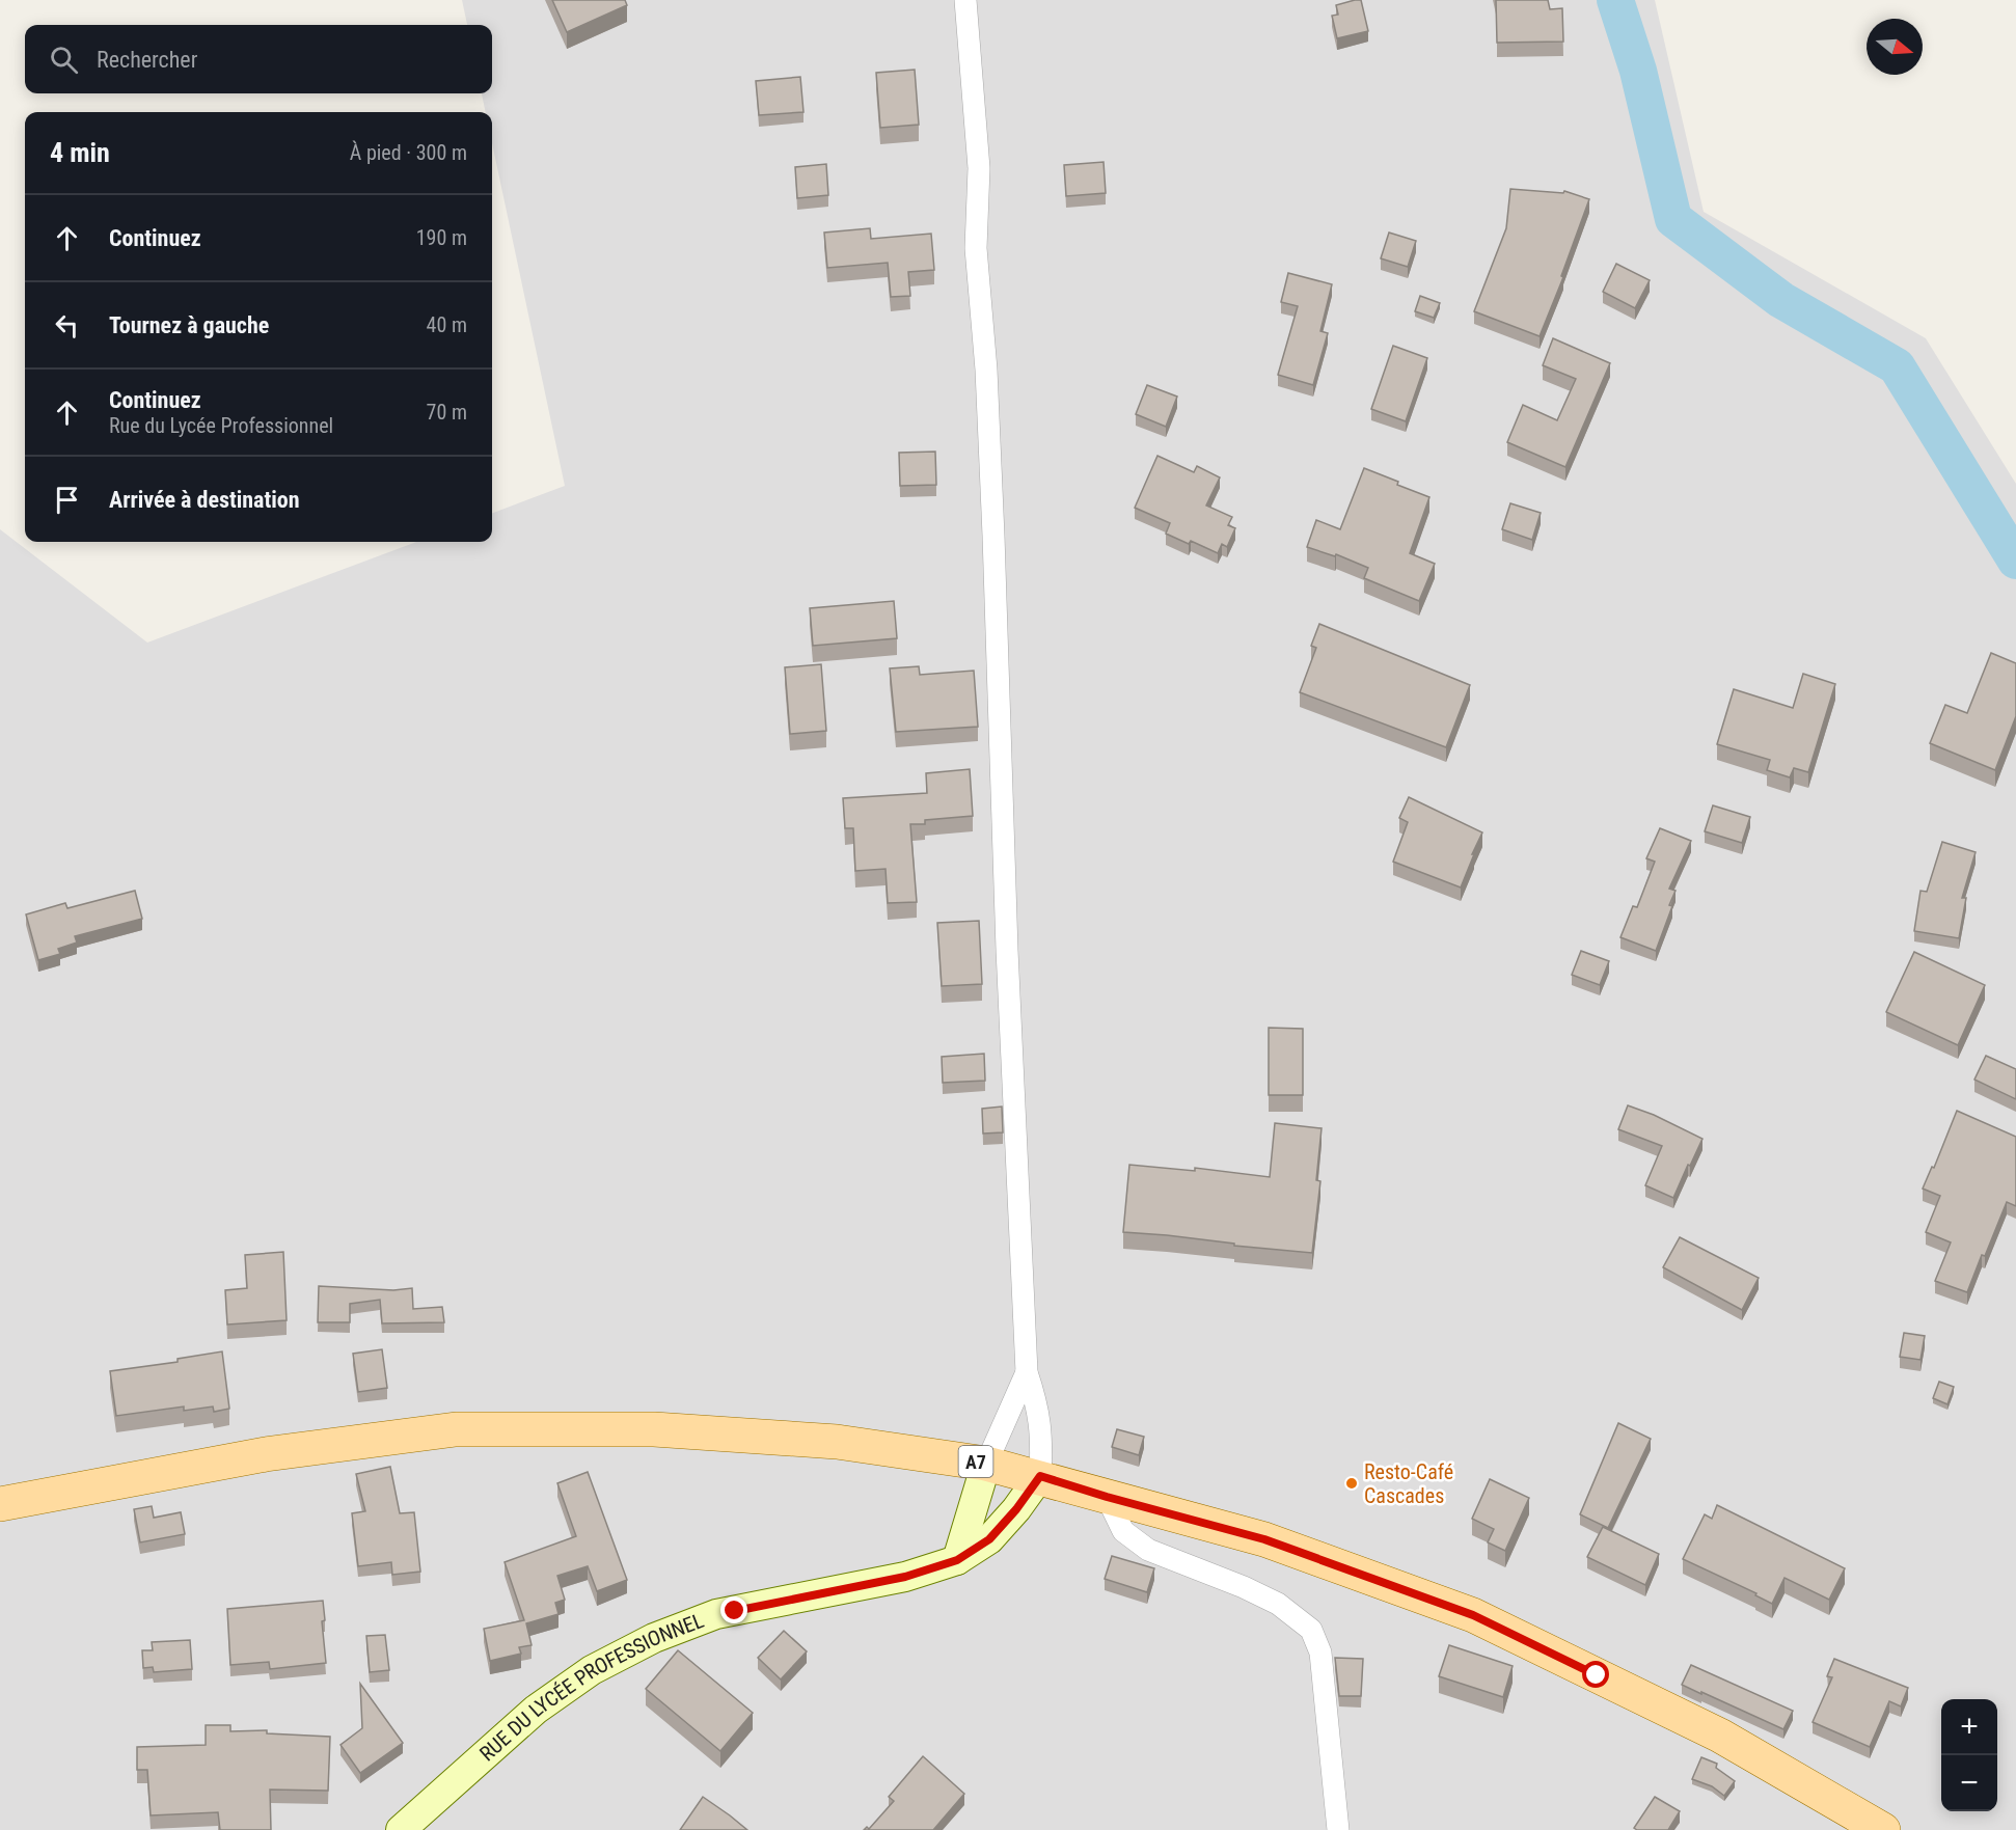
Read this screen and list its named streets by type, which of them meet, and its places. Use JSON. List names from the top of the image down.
{
  "streets": {
    "main road": ["A7", "RUE DU LYCÉE PROFESSIONNEL"]
  },
  "crossings": [
    ["A7", "RUE DU LYCÉE PROFESSIONNEL"]
  ],
  "places": ["Resto-Café Cascades"],
  "north": "right",
  "page": {
    "search": "Rechercher",
    "heading": ["4 min", "À pied · 300 m"],
    "list": [
      ["Continuez", "190 m"],
      ["Tournez à gauche", "40 m"],
      ["Continuez", "Rue du Lycée Professionnel", "70 m"],
      "Arrivée à destination"
    ],
    "map_buttons": ["+", "−"]
  }
}
